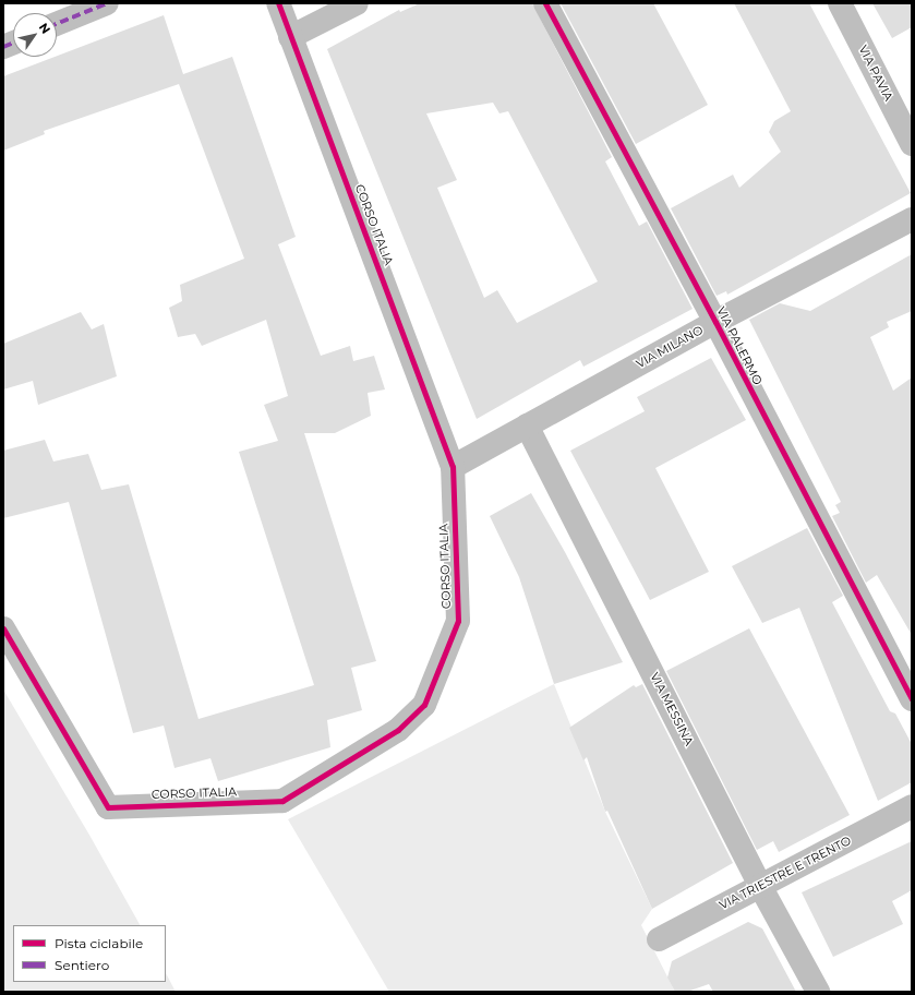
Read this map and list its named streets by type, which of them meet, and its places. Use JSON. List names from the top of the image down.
{
  "streets": {
    "street": [
      "VIA PAVIA",
      "CORSO ITALIA",
      "VIA PALERMO",
      "VIA MILANO",
      "VIA MESSINA",
      "VIA TRIESTRE E TRENTO"
    ]
  },
  "crossings": [
    ["CORSO ITALIA", "VIA MILANO"],
    ["VIA PALERMO", "VIA MILANO"],
    ["VIA MILANO", "VIA MESSINA"],
    ["VIA MESSINA", "VIA TRIESTRE E TRENTO"]
  ],
  "legend": ["Pista ciclabile", "Sentiero"],
  "north": "top right"
}
